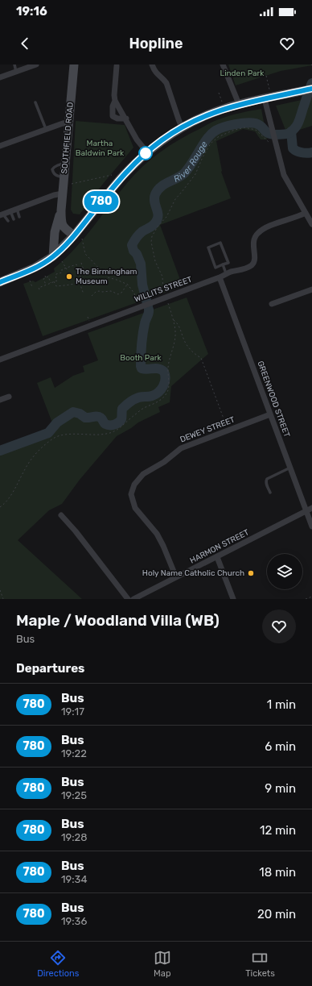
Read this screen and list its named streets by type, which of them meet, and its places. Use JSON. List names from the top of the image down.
{
  "streets": {
    "main road": ["SOUTHFIELD ROAD"],
    "street": [
      "WILLITS STREET",
      "GREENWOOD STREET",
      "DEWEY STREET",
      "HARMON STREET"
    ]
  },
  "crossings": [
    ["WILLITS STREET", "GREENWOOD STREET"],
    ["GREENWOOD STREET", "DEWEY STREET"],
    ["GREENWOOD STREET", "HARMON STREET"],
    ["DEWEY STREET", "HARMON STREET"]
  ],
  "water": ["River Rouge"],
  "parks": ["Linden Park", "Martha Baldwin Park", "Booth Park"],
  "places": ["The Birmingham Museum", "Holy Name Catholic Church"],
  "lines": ["bus line 780"],
  "page": {
    "status": "19:16",
    "header": "Hopline",
    "on_map": "780",
    "heading": [
      ["Maple / Woodland Villa (WB)", "Bus"],
      "Departures"
    ],
    "list": [
      {
        "mark": "780",
        "name": "Bus",
        "note": "19:17",
        "value": "1 min"
      },
      {
        "mark": "780",
        "name": "Bus",
        "note": "19:22",
        "value": "6 min"
      },
      {
        "mark": "780",
        "name": "Bus",
        "note": "19:25",
        "value": "9 min"
      },
      {
        "mark": "780",
        "name": "Bus",
        "note": "19:28",
        "value": "12 min"
      },
      {
        "mark": "780",
        "name": "Bus",
        "note": "19:34",
        "value": "18 min"
      },
      {
        "mark": "780",
        "name": "Bus",
        "note": "19:36",
        "value": "20 min"
      }
    ],
    "tabs": ["Directions", "Map", "Tickets"]
  }
}
